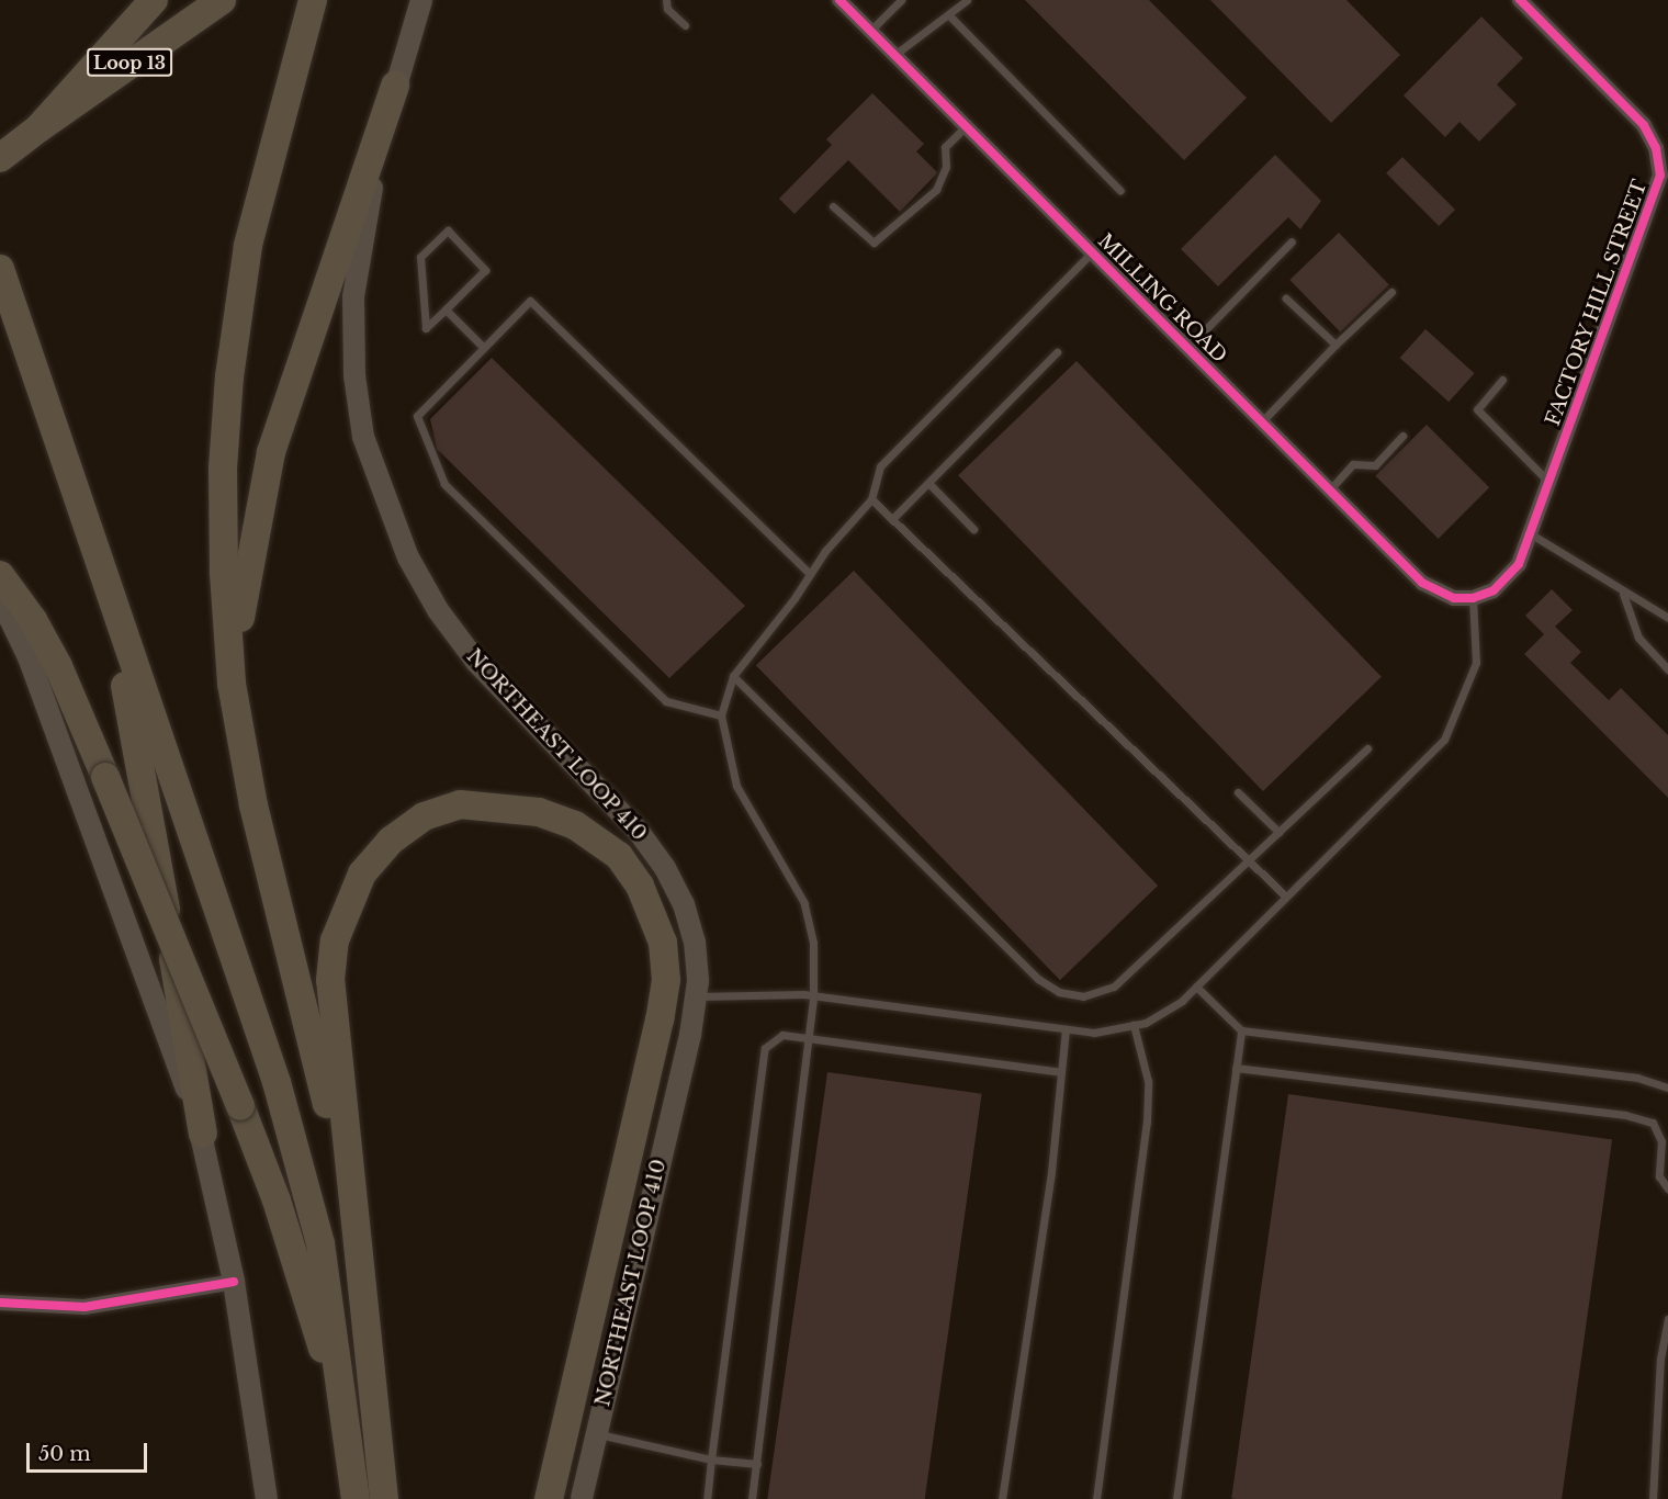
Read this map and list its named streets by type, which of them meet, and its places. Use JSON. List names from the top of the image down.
{
  "streets": {
    "highway": ["Loop 13"],
    "main road": ["NORTHEAST LOOP 410"],
    "street": ["MILLING ROAD", "FACTORY HILL STREET"]
  },
  "crossings": [
    ["MILLING ROAD", "FACTORY HILL STREET"]
  ],
  "scale_bar": "50 m"
}
